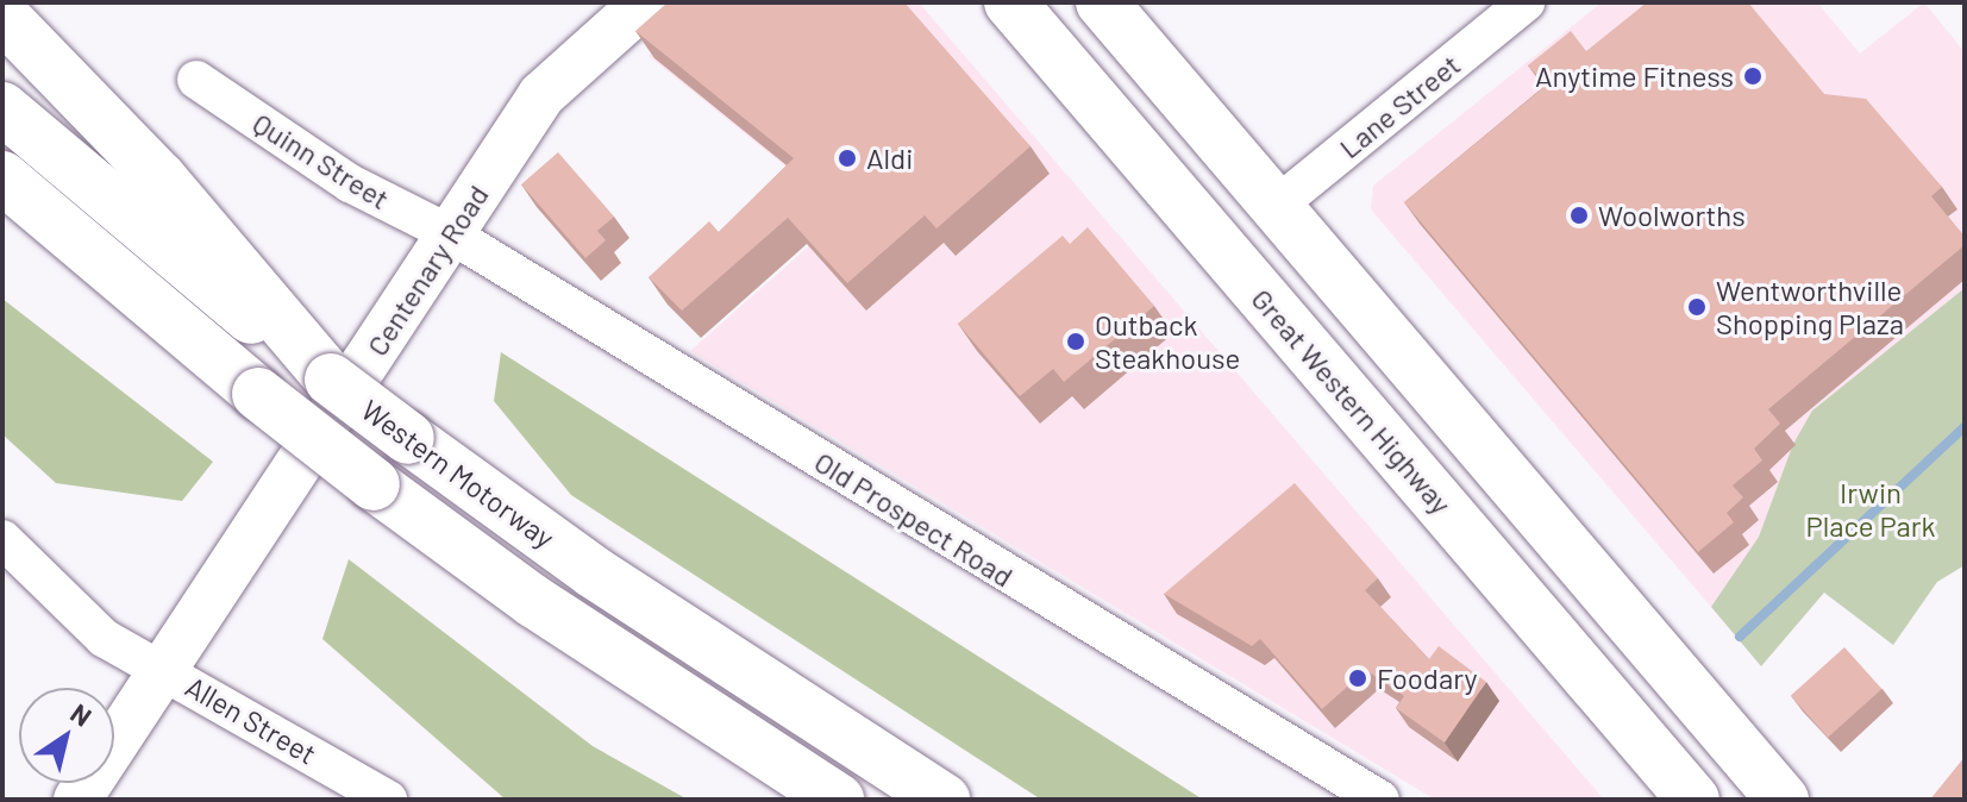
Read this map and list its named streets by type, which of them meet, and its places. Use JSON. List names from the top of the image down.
{
  "streets": {
    "highway": ["Great Western Highway", "Western Motorway"],
    "main road": ["Centenary Road"],
    "street": [
      "Lane Street",
      "Quinn Street",
      "Old Prospect Road",
      "Allen Street"
    ]
  },
  "crossings": [
    ["Quinn Street", "Centenary Road"],
    ["Quinn Street", "Old Prospect Road"],
    ["Centenary Road", "Old Prospect Road"],
    ["Centenary Road", "Allen Street"]
  ],
  "parks": ["Irwin Place Park"],
  "places": [
    "Anytime Fitness",
    "Aldi",
    "Woolworths",
    "Wentworthville Shopping Plaza",
    "Outback Steakhouse",
    "Foodary"
  ],
  "north": "top right"
}
